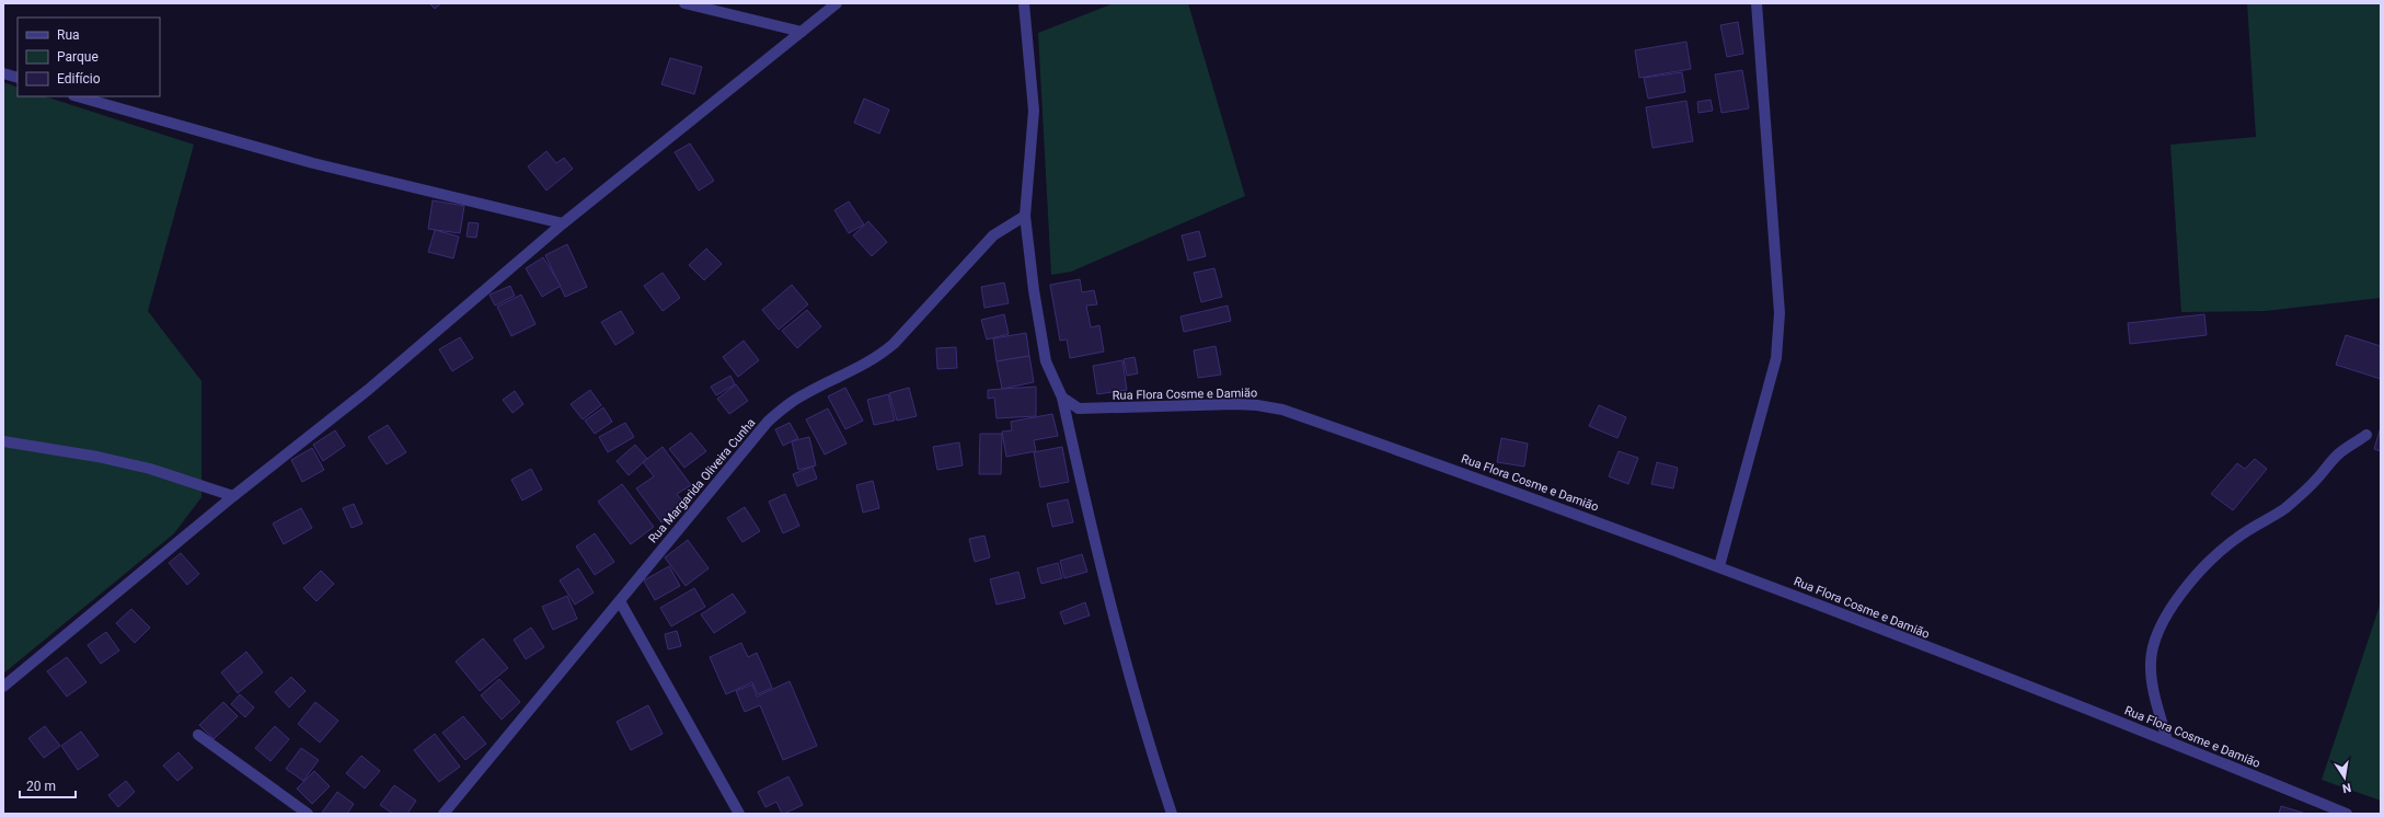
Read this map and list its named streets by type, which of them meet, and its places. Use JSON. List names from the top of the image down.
{
  "streets": {
    "street": ["Rua Flora Cosme e Damião", "Rua Margarida Oliveira Cunha"]
  },
  "legend": ["Rua", "Parque", "Edifício"],
  "scale_bar": "20 m",
  "north": "bottom"
}
